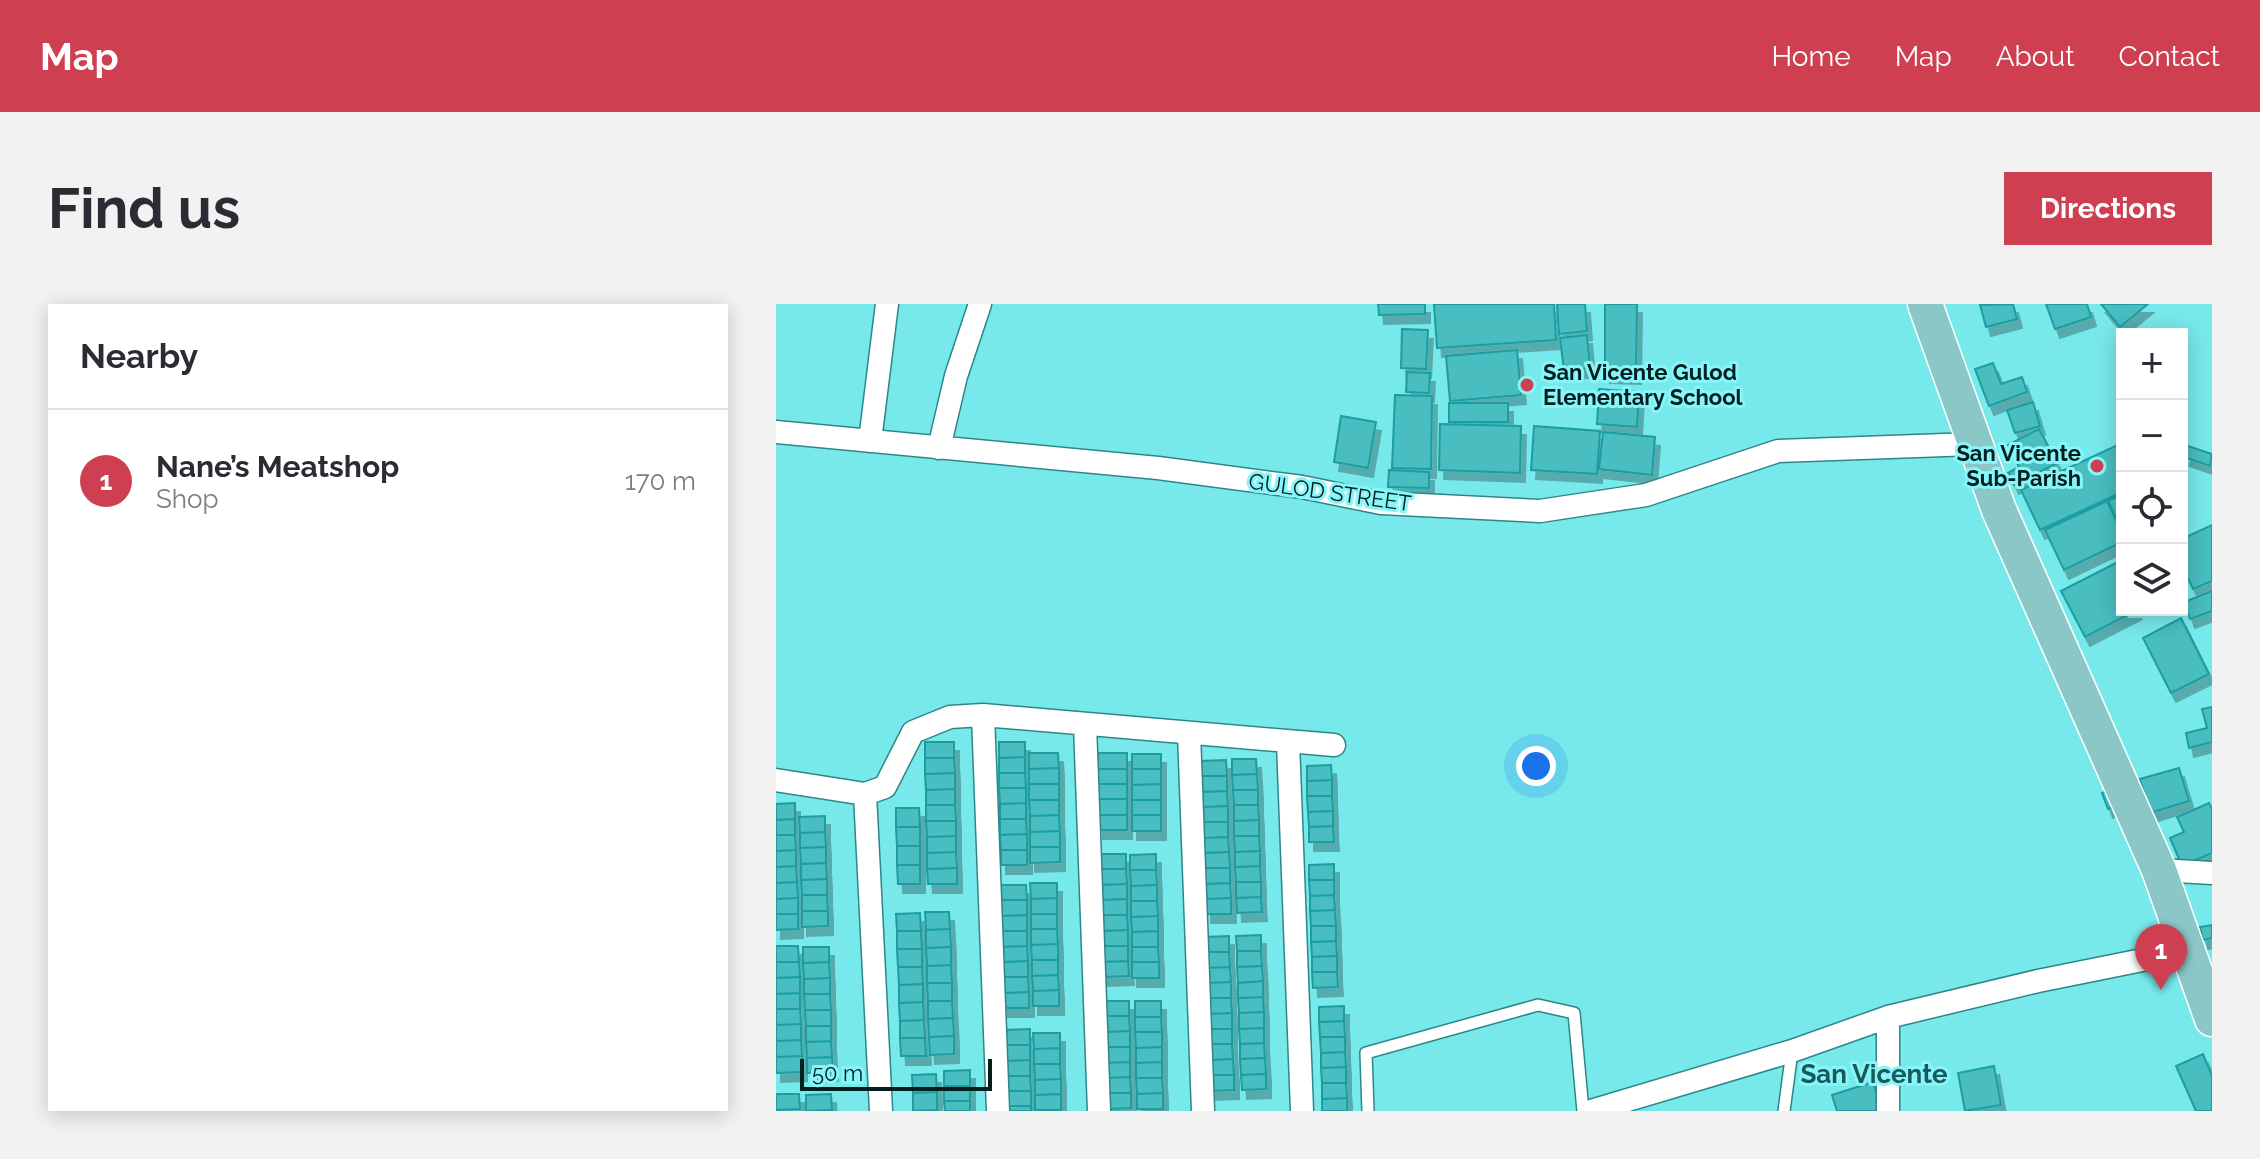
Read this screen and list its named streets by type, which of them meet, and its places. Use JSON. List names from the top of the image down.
{
  "streets": {
    "street": ["GULOD STREET"]
  },
  "districts": ["San Vicente"],
  "places": ["San Vicente Gulod Elementary School", "San Vicente Sub-Parish"],
  "scale_bar": "50 m",
  "page": {
    "header": "Map",
    "nav": [
      "Home",
      "Map",
      "About",
      "Contact"
    ],
    "buttons": "Directions",
    "title": "Find us",
    "heading": "Nearby",
    "map_buttons": ["+", "−"],
    "list": [
      {
        "mark": "1",
        "name": "Nane’s Meatshop",
        "note": "Shop",
        "value": "170 m"
      }
    ],
    "pins": "1",
    "scale": "50 m"
  }
}
